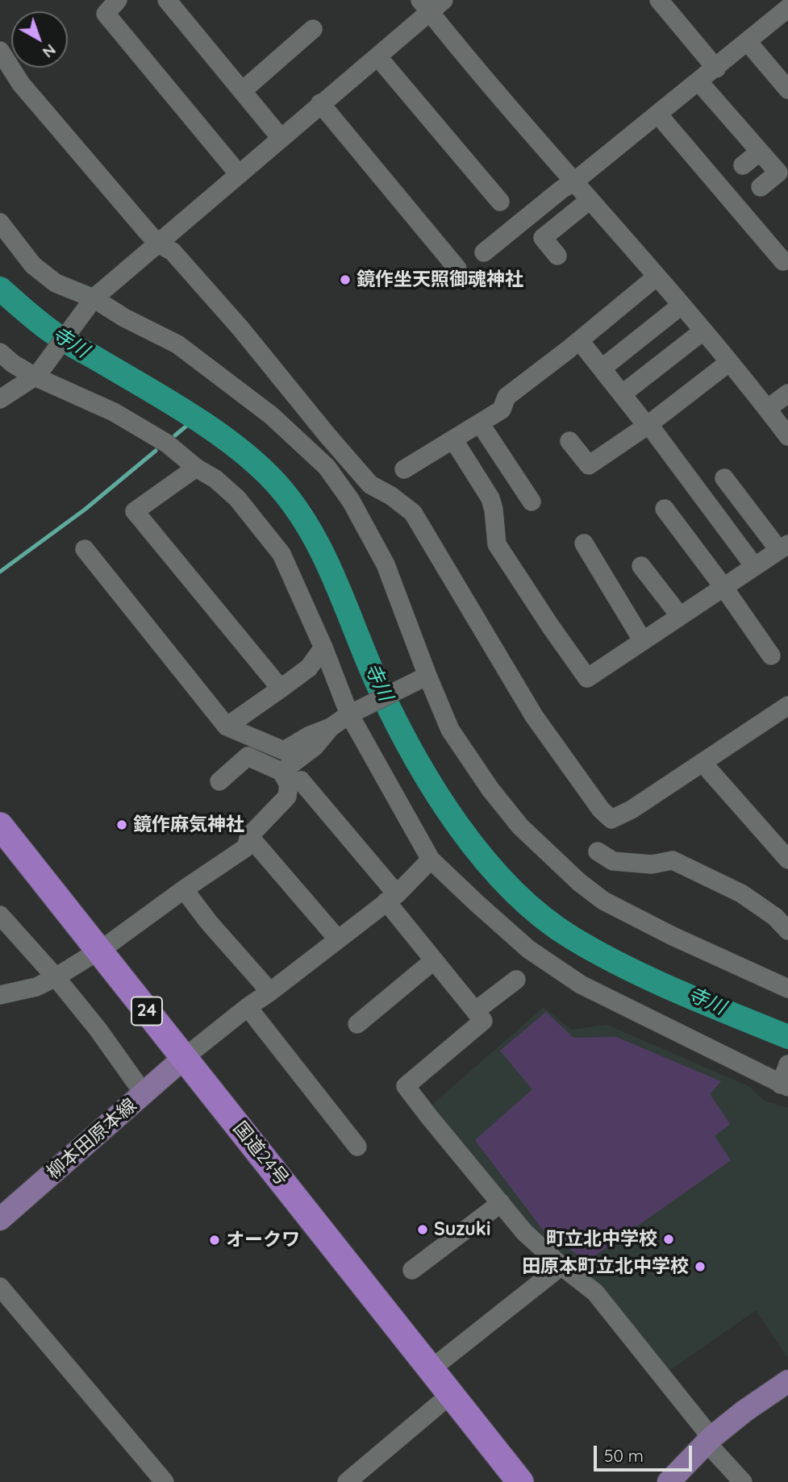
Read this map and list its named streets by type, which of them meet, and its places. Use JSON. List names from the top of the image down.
{
  "streets": {
    "highway": ["24", "国道24号"],
    "main road": ["柳本田原本線"]
  },
  "crossings": [
    ["柳本田原本線", "国道24号"]
  ],
  "water": ["寺川"],
  "places": [
    "鏡作坐天照御魂神社",
    "鏡作麻気神社",
    "Suzuki",
    "町立北中学校",
    "オークワ",
    "田原本町立北中学校"
  ],
  "scale_bar": "50 m",
  "north": "bottom right"
}
